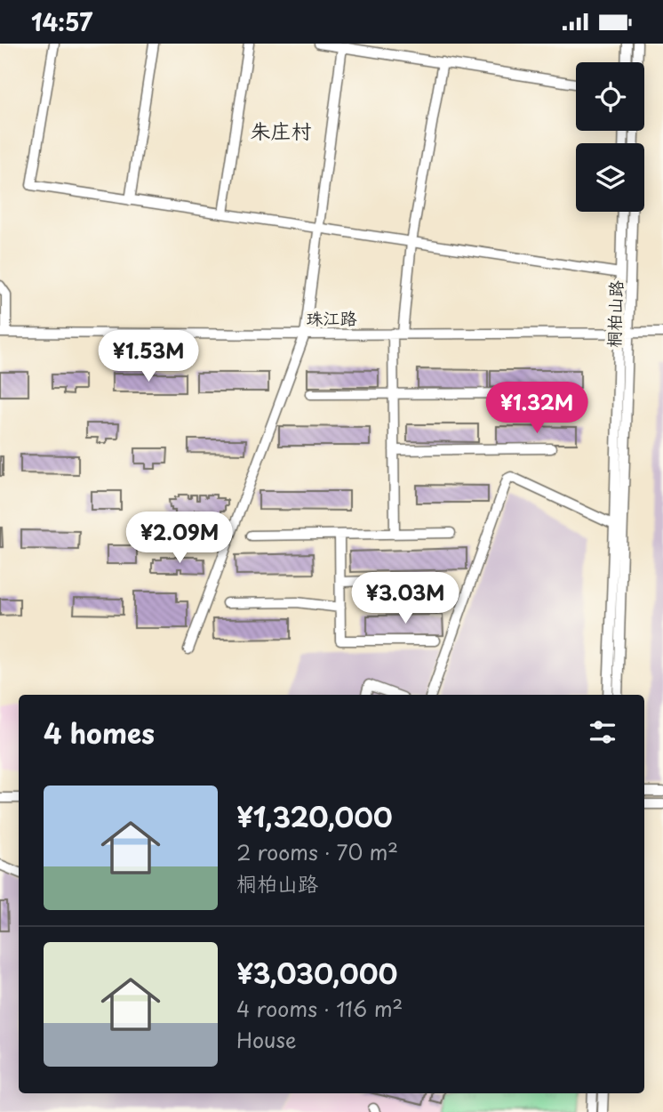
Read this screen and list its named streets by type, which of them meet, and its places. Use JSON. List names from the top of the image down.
{
  "streets": {
    "street": ["桐柏山路", "珠江路"]
  },
  "crossings": [
    ["桐柏山路", "珠江路"]
  ],
  "districts": ["朱庄村"],
  "page": {
    "status": "14:57",
    "price": [
      "¥1.53M",
      "¥1.32M",
      "¥2.09M",
      "¥3.03M"
    ],
    "heading": "4 homes",
    "list": [
      {
        "name": "¥1,320,000",
        "note": "2 rooms · 70 m² · 桐柏山路"
      },
      {
        "name": "¥3,030,000",
        "note": "4 rooms · 116 m² · House"
      }
    ]
  }
}
